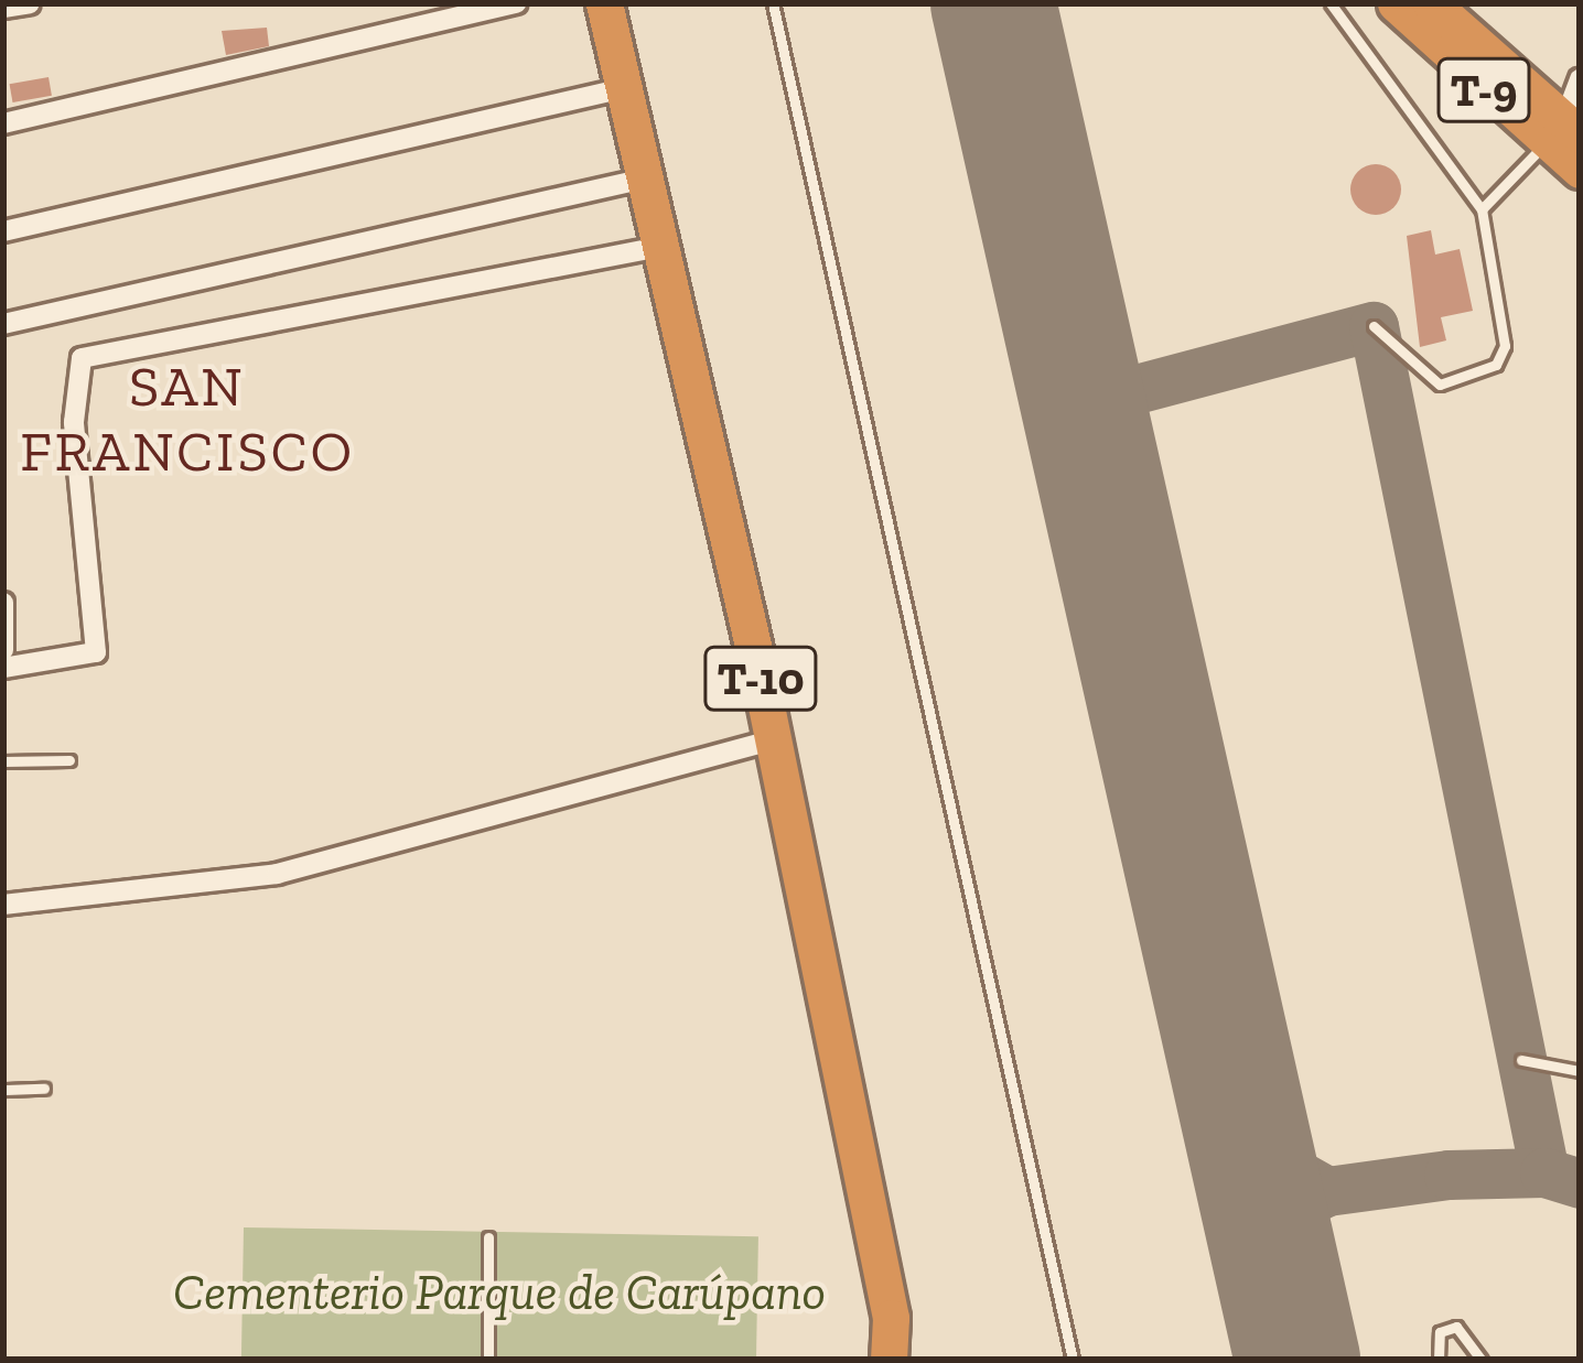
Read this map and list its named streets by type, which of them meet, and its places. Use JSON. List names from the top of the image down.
{
  "streets": {
    "highway": ["T-9", "T-10"]
  },
  "districts": ["SAN FRANCISCO"],
  "parks": ["Cementerio Parque de Carúpano"]
}
